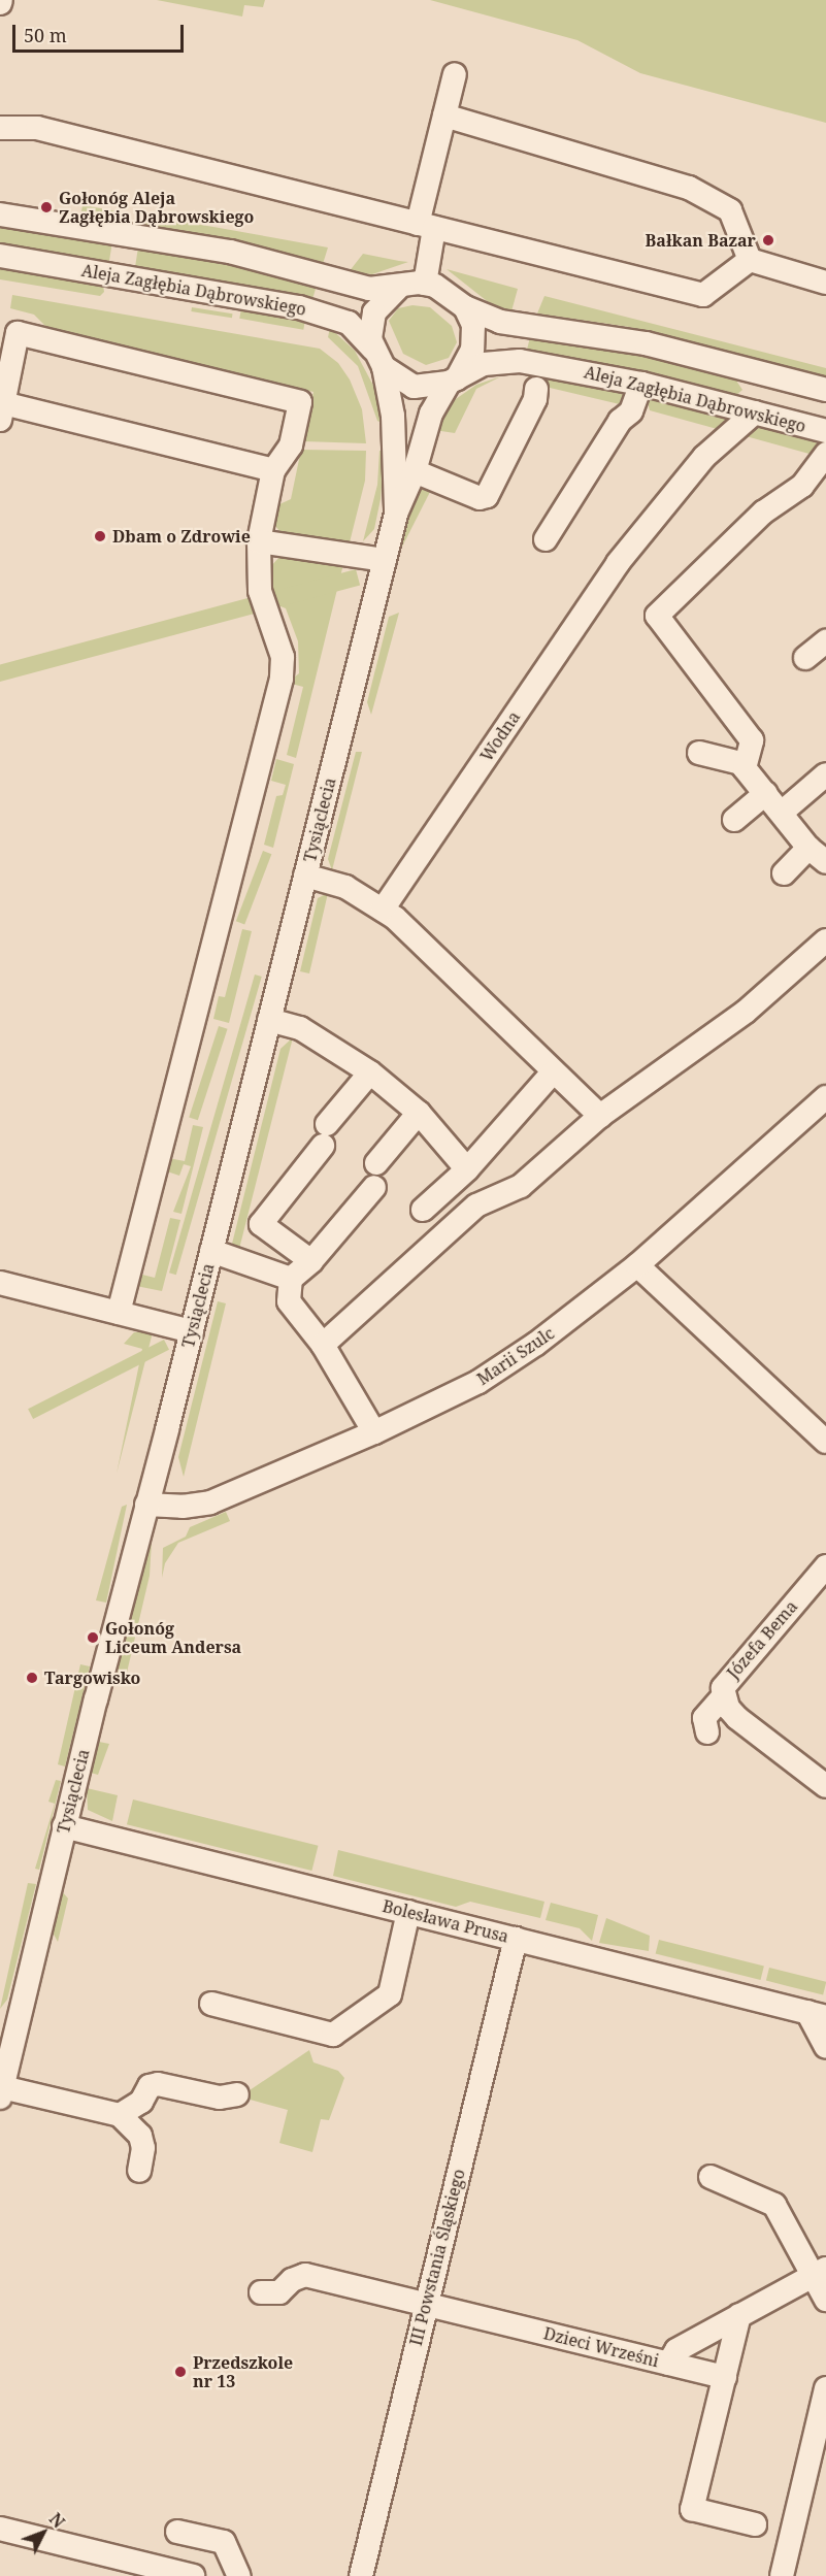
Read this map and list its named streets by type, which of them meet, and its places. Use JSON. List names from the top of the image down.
{
  "streets": {
    "street": [
      "Aleja Zagłębia Dąbrowskiego",
      "Wodna",
      "Tysiąclecia",
      "Marii Szulc",
      "Józefa Bema",
      "Bolesława Prusa",
      "III Powstania Śląskiego",
      "Dzieci Wrześni"
    ]
  },
  "crossings": [
    ["Aleja Zagłębia Dąbrowskiego", "Wodna"],
    ["Aleja Zagłębia Dąbrowskiego", "Tysiąclecia"],
    ["Tysiąclecia", "Marii Szulc"],
    ["Tysiąclecia", "Bolesława Prusa"],
    ["Bolesława Prusa", "III Powstania Śląskiego"],
    ["III Powstania Śląskiego", "Dzieci Wrześni"]
  ],
  "places": [
    "Gołonóg Aleja Zagłębia Dąbrowskiego",
    "Bałkan Bazar",
    "Dbam o Zdrowie",
    "Gołonóg Liceum Andersa",
    "Targowisko",
    "Przedszkole nr 13"
  ],
  "scale_bar": "50 m",
  "north": "top right"
}
